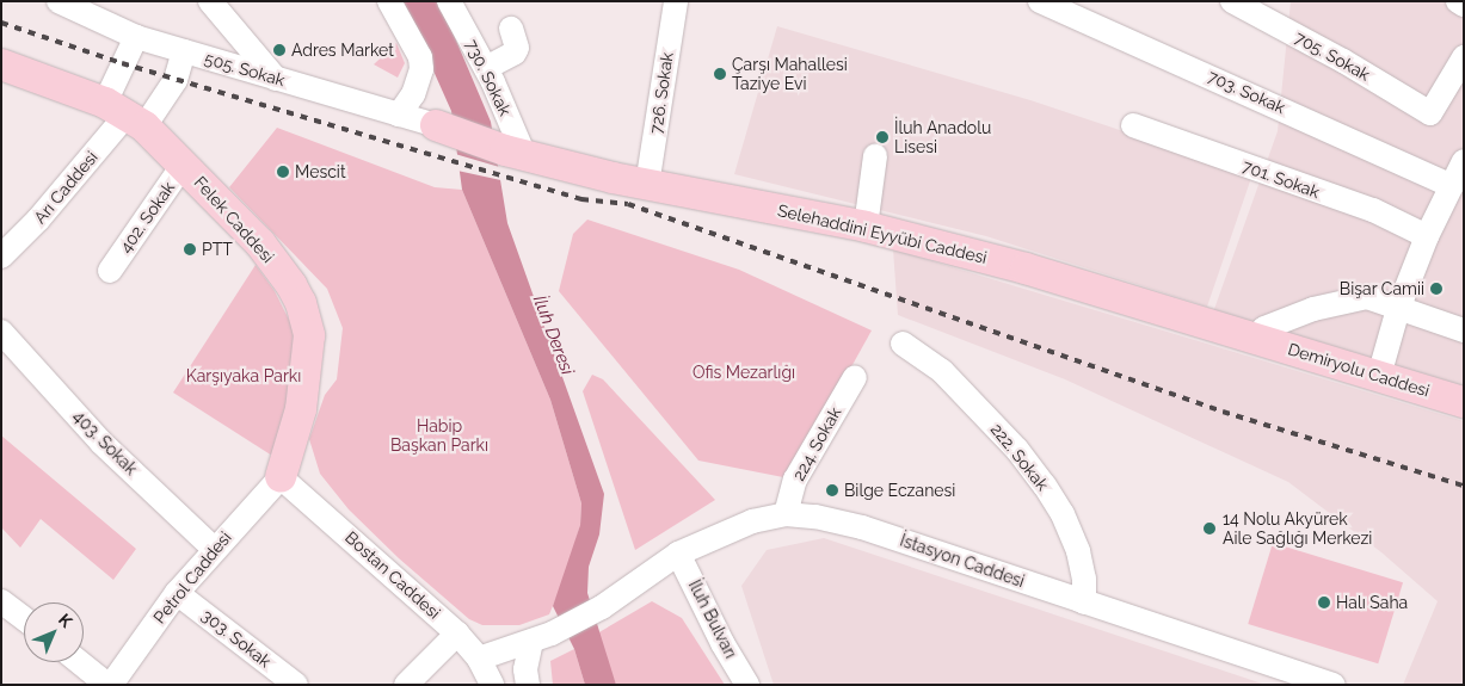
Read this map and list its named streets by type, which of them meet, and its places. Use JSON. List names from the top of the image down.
{
  "streets": {
    "main road": ["Felek Caddesi", "Selehaddini Eyyübi Caddesi", "Demiryolu Caddesi"],
    "street": [
      "705. Sokak",
      "505. Sokak",
      "730. Sokak",
      "703. Sokak",
      "726. Sokak",
      "701. Sokak",
      "Arı Caddesi",
      "402. Sokak",
      "403. Sokak",
      "224. Sokak",
      "222. Sokak",
      "İstasyon Caddesi",
      "Bostan Caddesi",
      "Petrol Caddesi",
      "İluh Bulvarı",
      "303. Sokak"
    ]
  },
  "crossings": [
    ["505. Sokak", "Selehaddini Eyyübi Caddesi"],
    ["730. Sokak", "Selehaddini Eyyübi Caddesi"],
    ["726. Sokak", "Selehaddini Eyyübi Caddesi"],
    ["Arı Caddesi", "Felek Caddesi"],
    ["402. Sokak", "Felek Caddesi"],
    ["Felek Caddesi", "Bostan Caddesi"],
    ["Felek Caddesi", "Petrol Caddesi"],
    ["Selehaddini Eyyübi Caddesi", "Demiryolu Caddesi"],
    ["403. Sokak", "Petrol Caddesi"],
    ["224. Sokak", "İstasyon Caddesi"],
    ["222. Sokak", "İstasyon Caddesi"],
    ["İstasyon Caddesi", "Bostan Caddesi"],
    ["İstasyon Caddesi", "İluh Bulvarı"],
    ["Bostan Caddesi", "Petrol Caddesi"],
    ["Petrol Caddesi", "303. Sokak"]
  ],
  "water": ["İluh Deresi"],
  "parks": ["Ofis Mezarlığı", "Karşıyaka Parkı", "Habip Başkan Parkı"],
  "places": [
    "Adres Market",
    "Çarşı Mahallesi Taziye Evi",
    "İluh Anadolu Lisesi",
    "Mescit",
    "PTT",
    "Bişar Camii",
    "Bilge Eczanesi",
    "14 Nolu Akyürek Aile Sağlığı Merkezi",
    "Halı Saha"
  ],
  "north": "top right"
}
